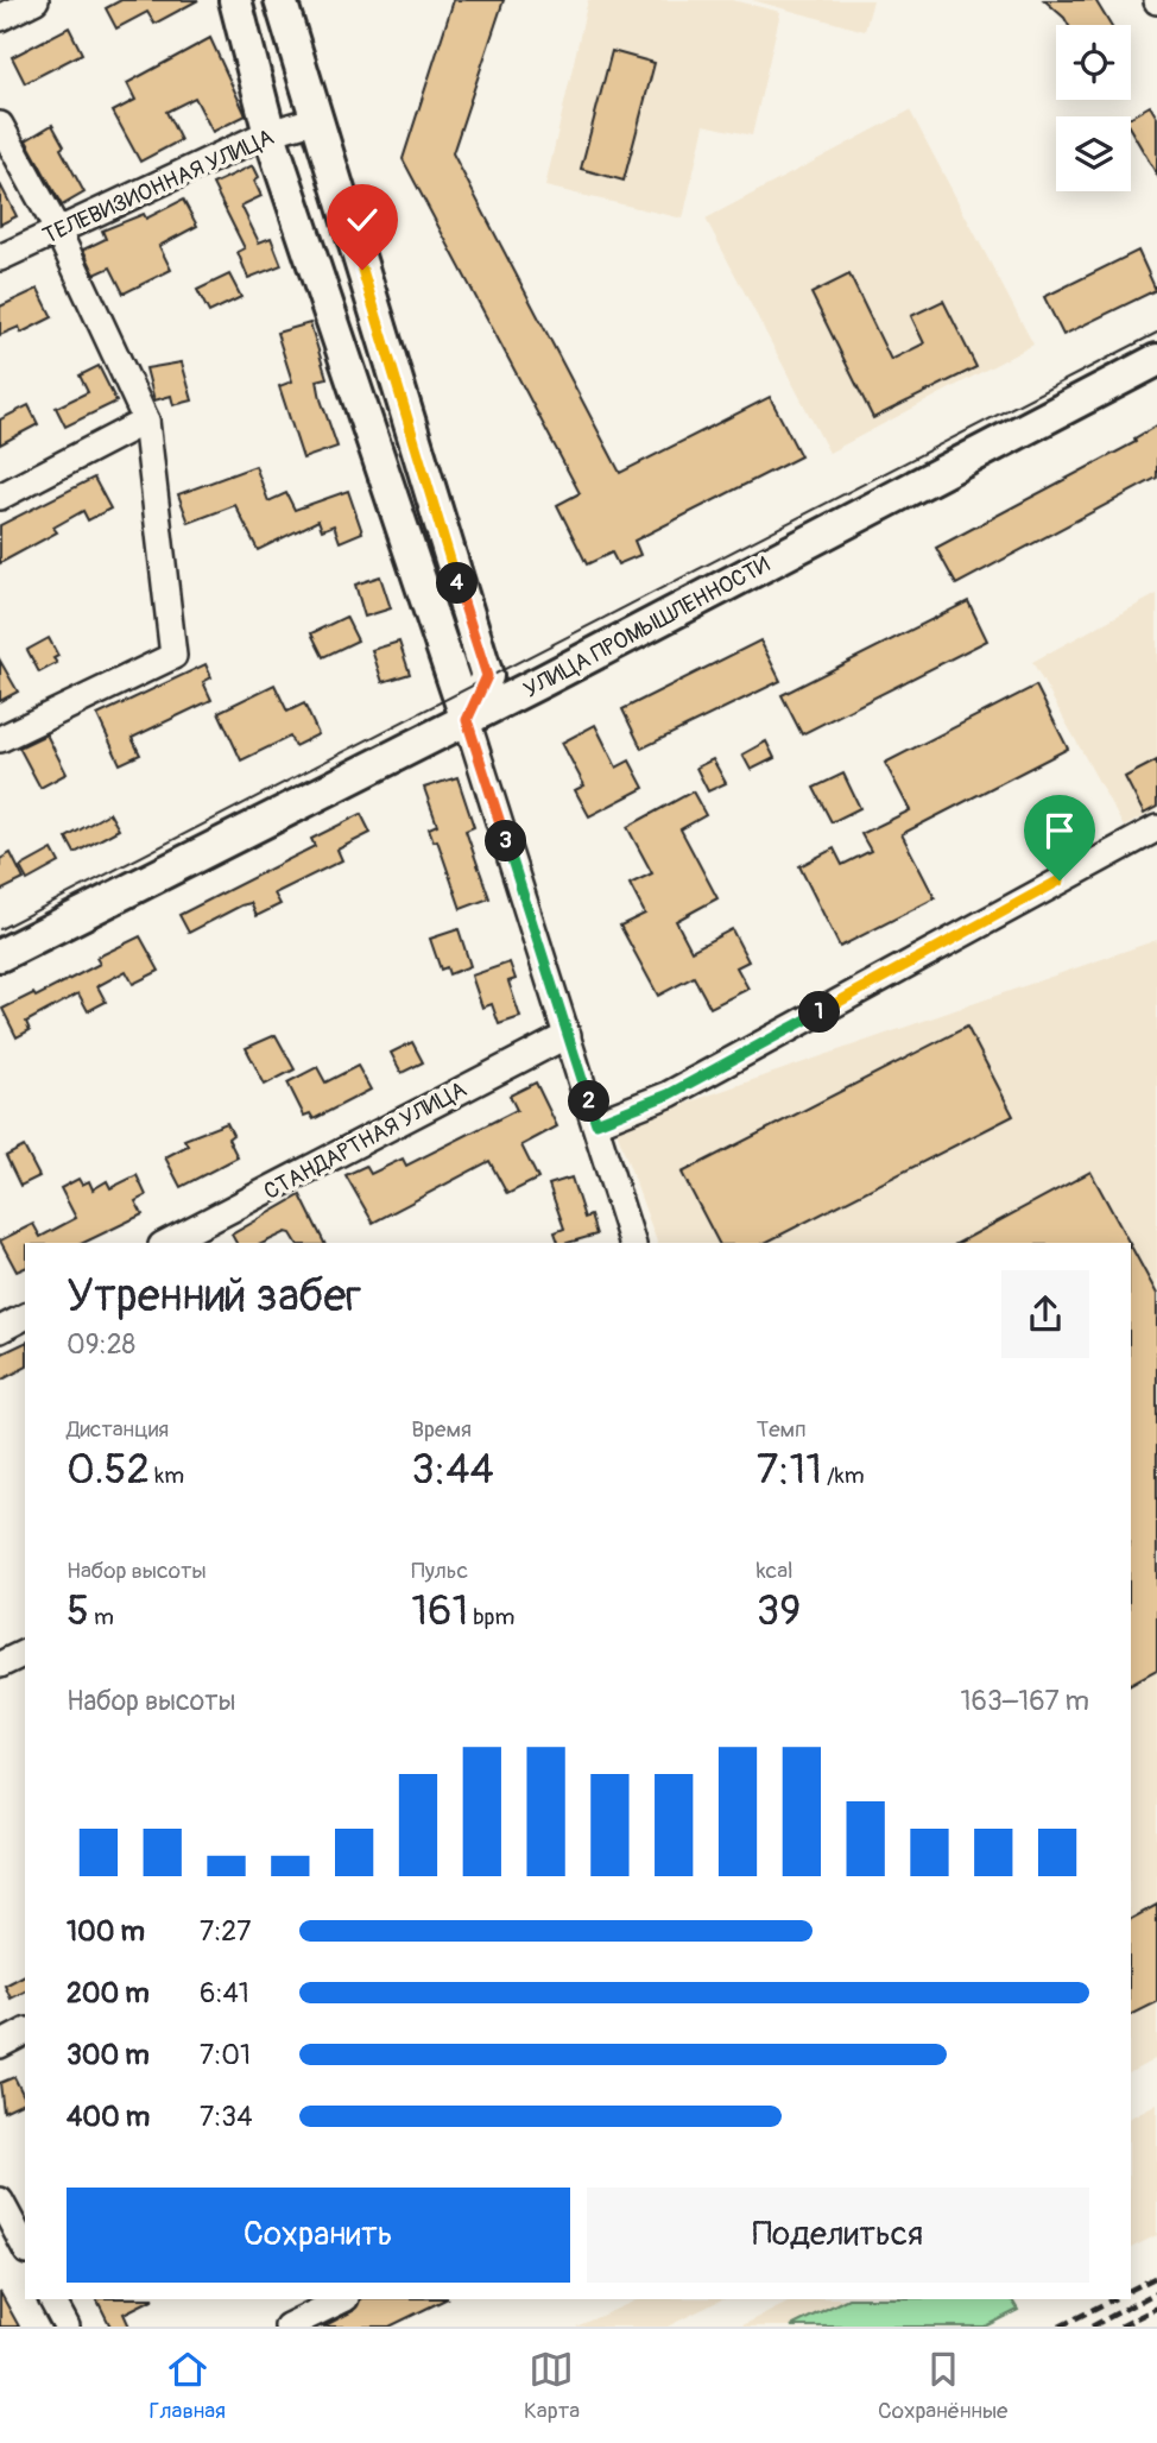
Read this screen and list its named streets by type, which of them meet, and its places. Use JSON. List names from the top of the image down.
{
  "streets": {
    "main road": ["УЛИЦА ПРОМЫШЛЕННОСТИ"],
    "street": ["ТЕЛЕВИЗИОННАЯ УЛИЦА", "СТАНДАРТНАЯ УЛИЦА"]
  },
  "page": {
    "pins": [
      "4",
      "3",
      "1",
      "2"
    ],
    "heading": ["Утренний забег", "09:28"],
    "stats": [
      ["Дистанция", "0.52 km"],
      ["Время", "3:44"],
      ["Темп", "7:11 /km"],
      ["Набор высоты", "5 m"],
      ["Пульс", "161 bpm"],
      ["kcal", "39"]
    ],
    "chart": ["Набор высоты", "163–167 m"],
    "list": [
      {
        "name": "100 m",
        "note": "7:27"
      },
      {
        "name": "200 m",
        "note": "6:41"
      },
      {
        "name": "300 m",
        "note": "7:01"
      },
      {
        "name": "400 m",
        "note": "7:34"
      }
    ],
    "buttons": ["Сохранить", "Поделиться"],
    "tabs": ["Главная", "Карта", "Сохранённые"]
  }
}
